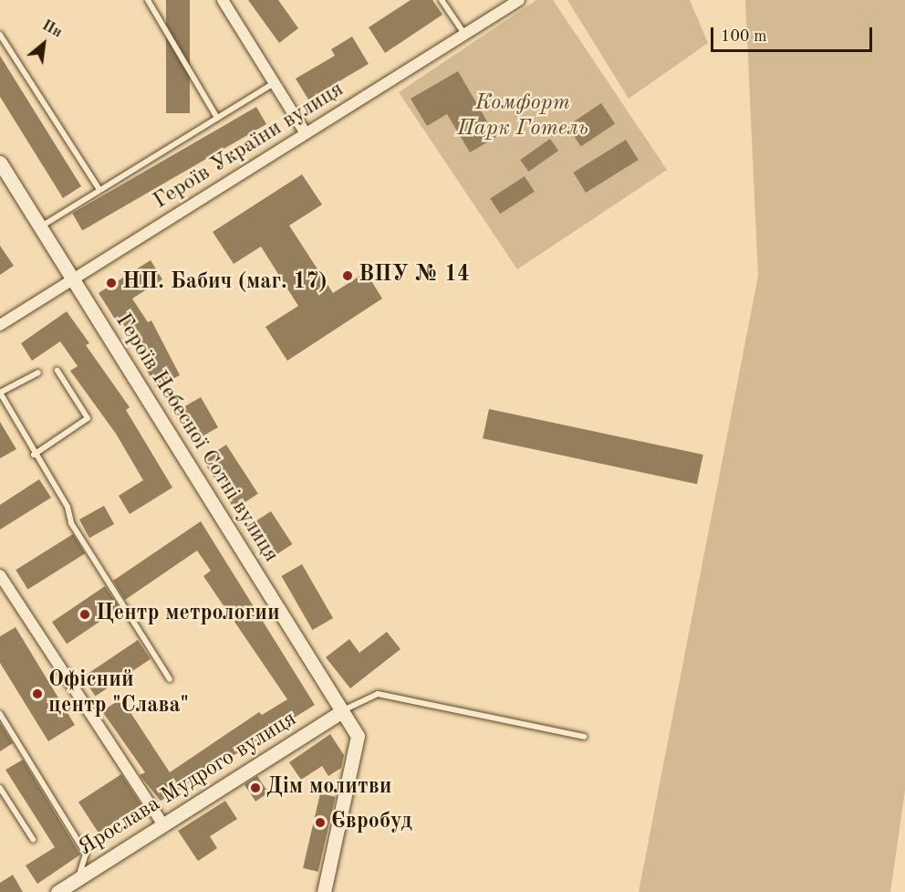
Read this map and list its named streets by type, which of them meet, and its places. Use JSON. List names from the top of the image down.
{
  "streets": {
    "street": ["Героїв України вулиця", "Героїв Небесної Сотні вулиця", "Ярослава Мудрого вулиця"]
  },
  "crossings": [
    ["Героїв України вулиця", "Героїв Небесної Сотні вулиця"],
    ["Героїв Небесної Сотні вулиця", "Ярослава Мудрого вулиця"]
  ],
  "parks": ["Комфорт Парк Готель"],
  "places": [
    "ВПУ № 14",
    "НП. Бабич (маг. 17)",
    "Центр метрологии",
    "Офісний центр \"Слава\"",
    "Дім молитви",
    "Євробуд"
  ],
  "scale_bar": "100 m",
  "north": "top right"
}
